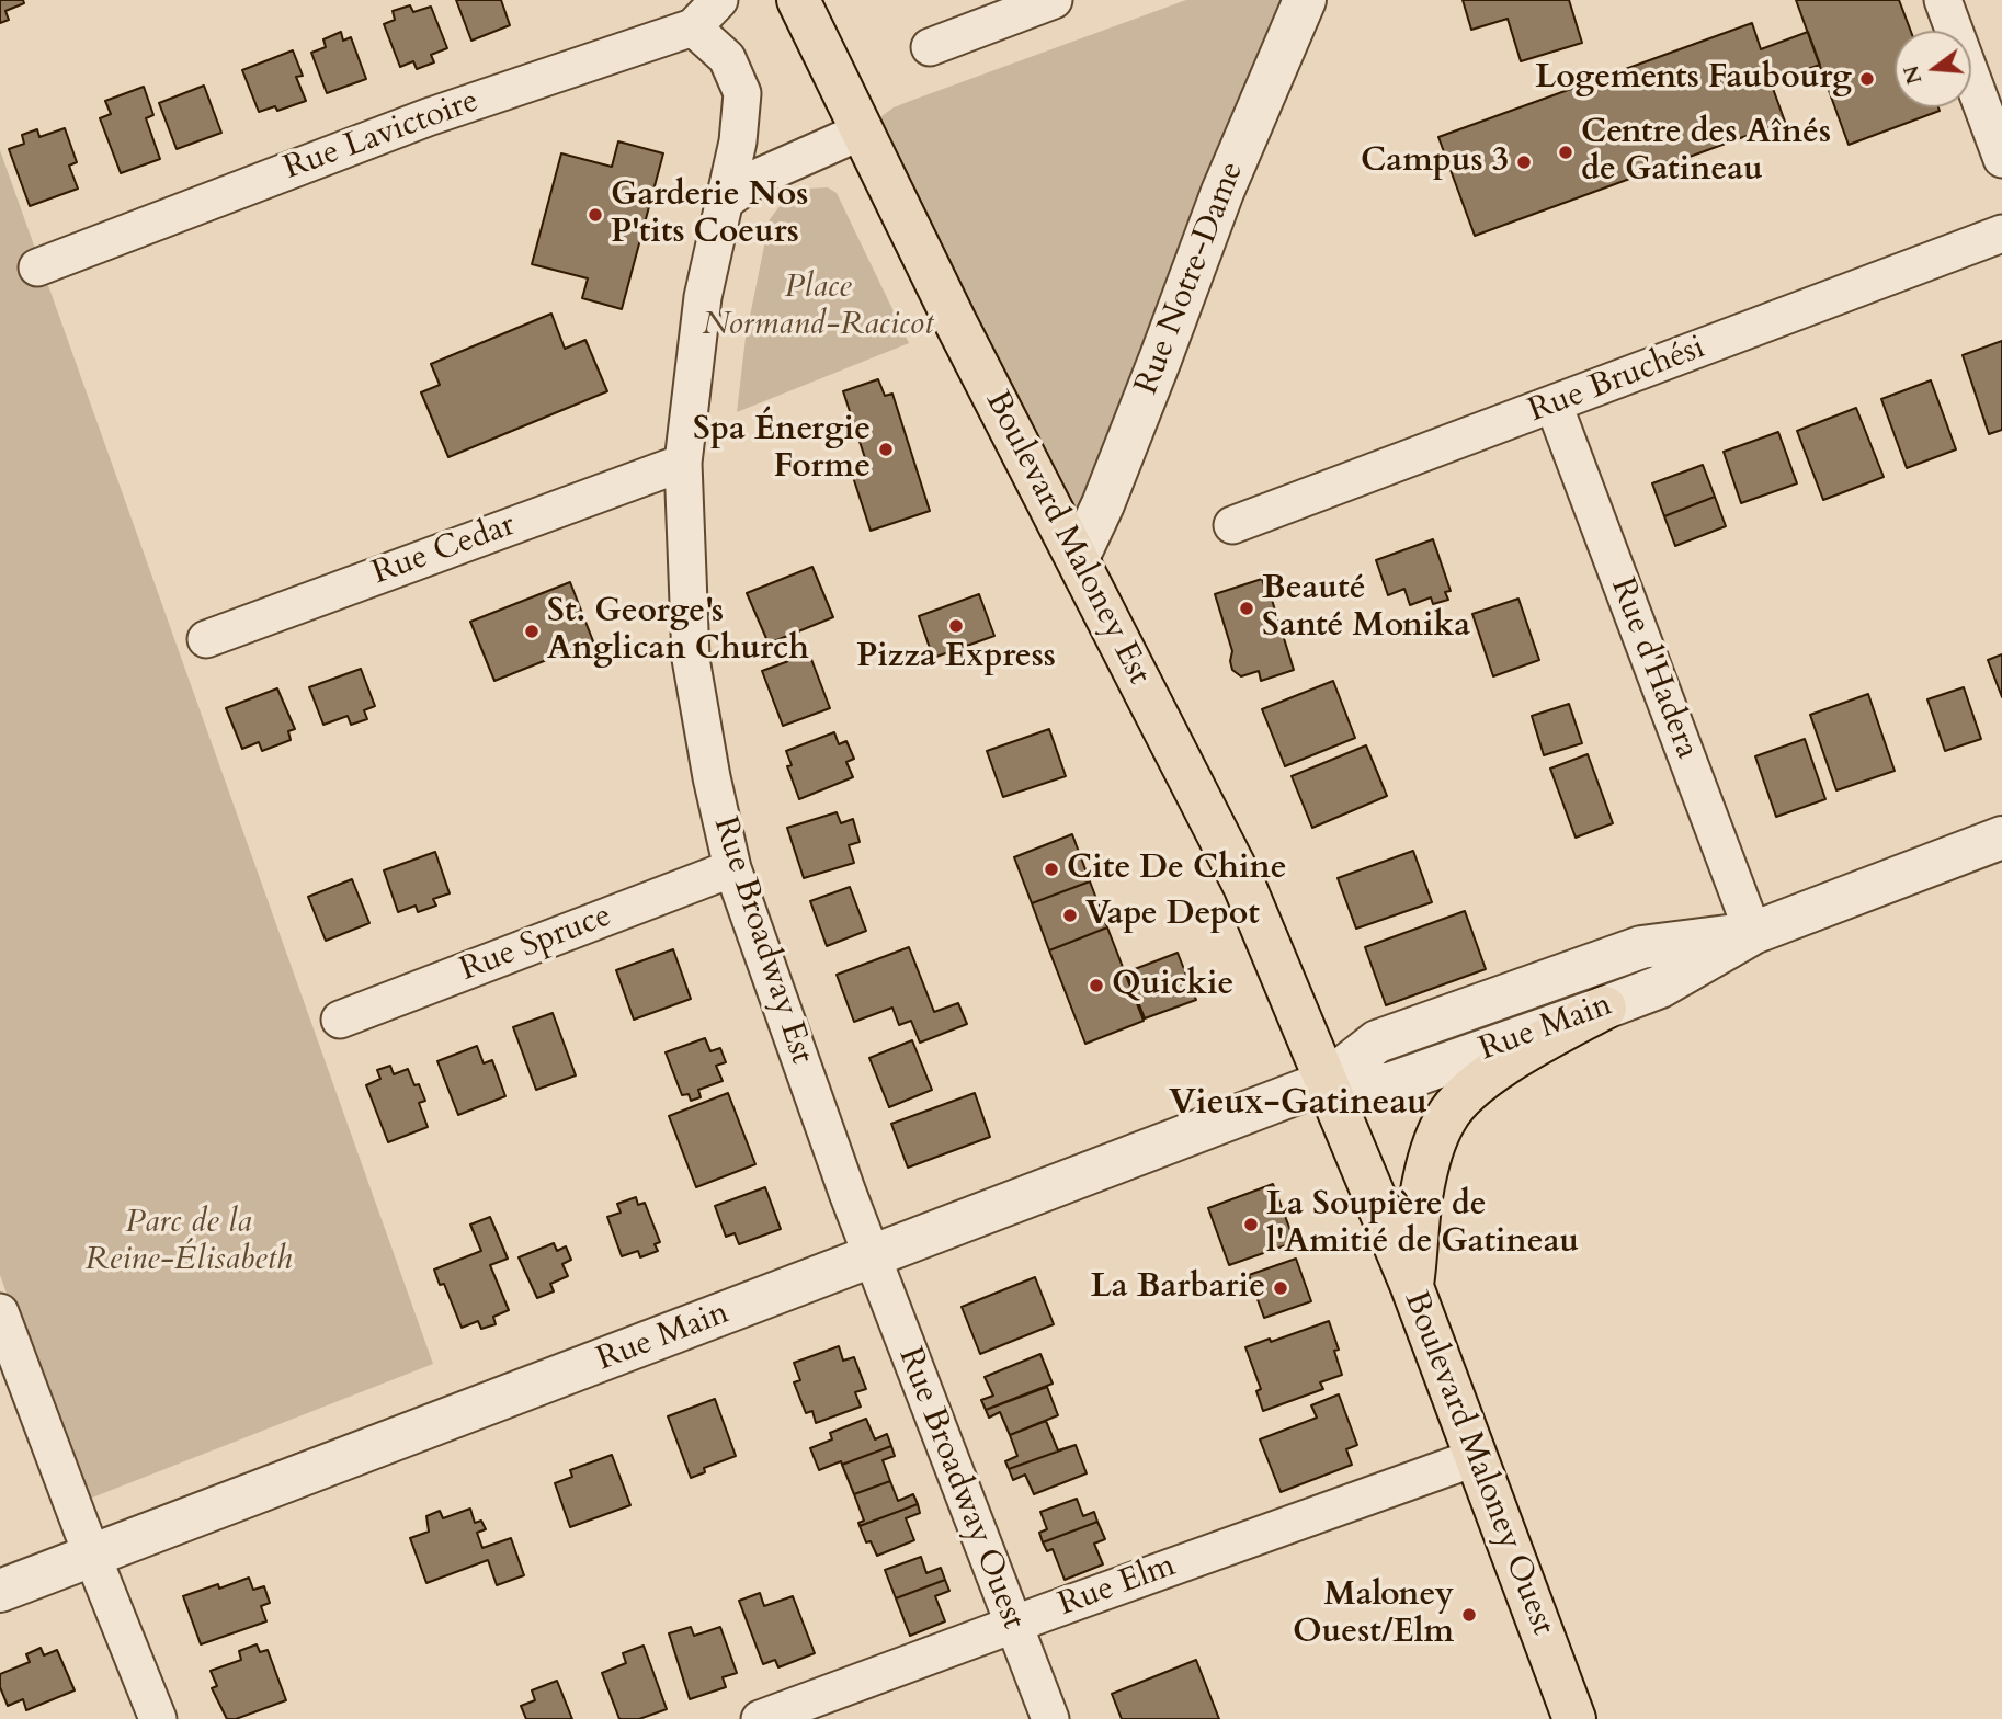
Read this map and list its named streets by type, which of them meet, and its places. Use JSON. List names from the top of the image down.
{
  "streets": {
    "main road": ["Boulevard Maloney Est", "Boulevard Maloney Ouest"],
    "street": [
      "Rue Lavictoire",
      "Rue Notre-Dame",
      "Rue Bruchési",
      "Rue Cedar",
      "Rue d'Hadera",
      "Rue Broadway Est",
      "Rue Spruce",
      "Rue Main",
      "Rue Broadway Ouest",
      "Rue Elm"
    ]
  },
  "crossings": [
    ["Rue Lavictoire", "Rue Broadway Est"],
    ["Rue Notre-Dame", "Boulevard Maloney Est"],
    ["Rue Bruchési", "Rue d'Hadera"],
    ["Boulevard Maloney Est", "Rue Main"],
    ["Boulevard Maloney Est", "Boulevard Maloney Ouest"],
    ["Rue Cedar", "Rue Broadway Est"],
    ["Rue d'Hadera", "Rue Main"],
    ["Rue Broadway Est", "Rue Spruce"],
    ["Rue Broadway Est", "Rue Main"],
    ["Rue Broadway Est", "Rue Broadway Ouest"],
    ["Rue Main", "Boulevard Maloney Ouest"],
    ["Rue Main", "Rue Broadway Ouest"],
    ["Boulevard Maloney Ouest", "Rue Elm"],
    ["Rue Broadway Ouest", "Rue Elm"]
  ],
  "districts": ["Vieux-Gatineau"],
  "parks": ["Place Normand-Racicot", "Parc de la Reine-Élisabeth"],
  "places": [
    "Logements Faubourg",
    "Centre des Aînés de Gatineau",
    "Campus 3",
    "Garderie Nos P'tits Coeurs",
    "Spa Énergie Forme",
    "Beauté Santé Monika",
    "Pizza Express",
    "St. George's Anglican Church",
    "Cite De Chine",
    "Vape Depot",
    "Quickie",
    "La Soupière de l'Amitié de Gatineau",
    "La Barbarie",
    "Maloney Ouest/Elm"
  ],
  "north": "left"
}
